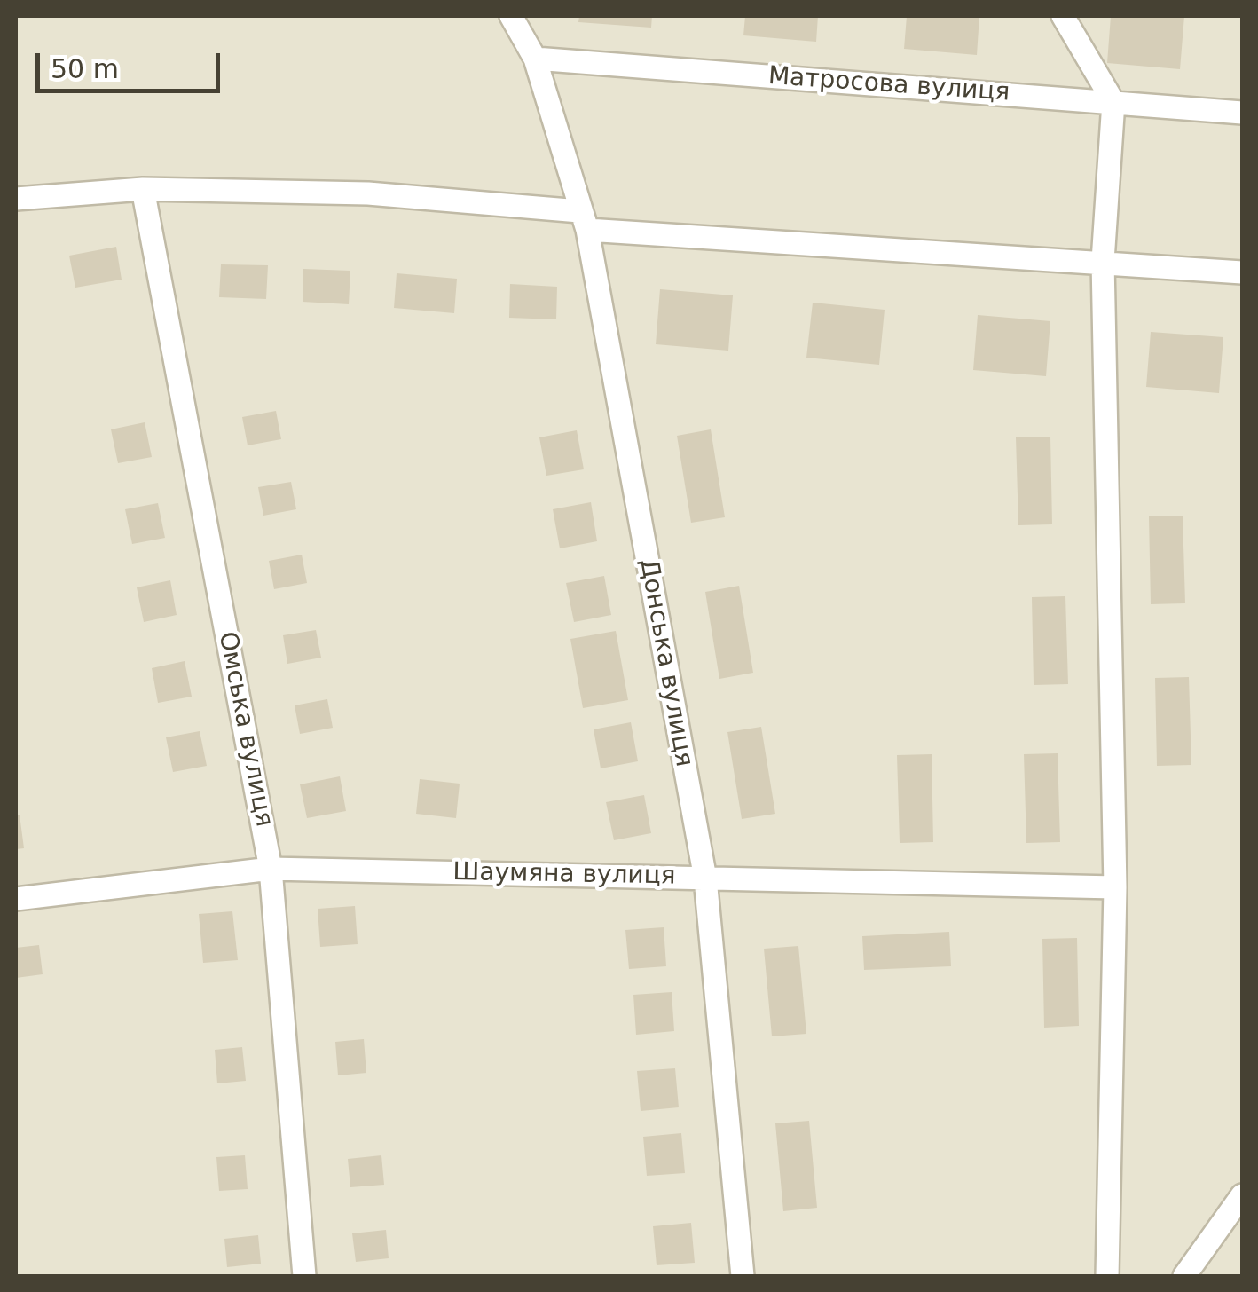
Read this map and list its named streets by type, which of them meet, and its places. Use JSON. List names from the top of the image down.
{
  "streets": {
    "street": [
      "Матросова вулиця",
      "Донська вулиця",
      "Омська вулиця",
      "Шаумяна вулиця"
    ]
  },
  "crossings": [
    ["Матросова вулиця", "Донська вулиця"],
    ["Донська вулиця", "Шаумяна вулиця"],
    ["Омська вулиця", "Шаумяна вулиця"]
  ],
  "scale_bar": "50 m"
}
